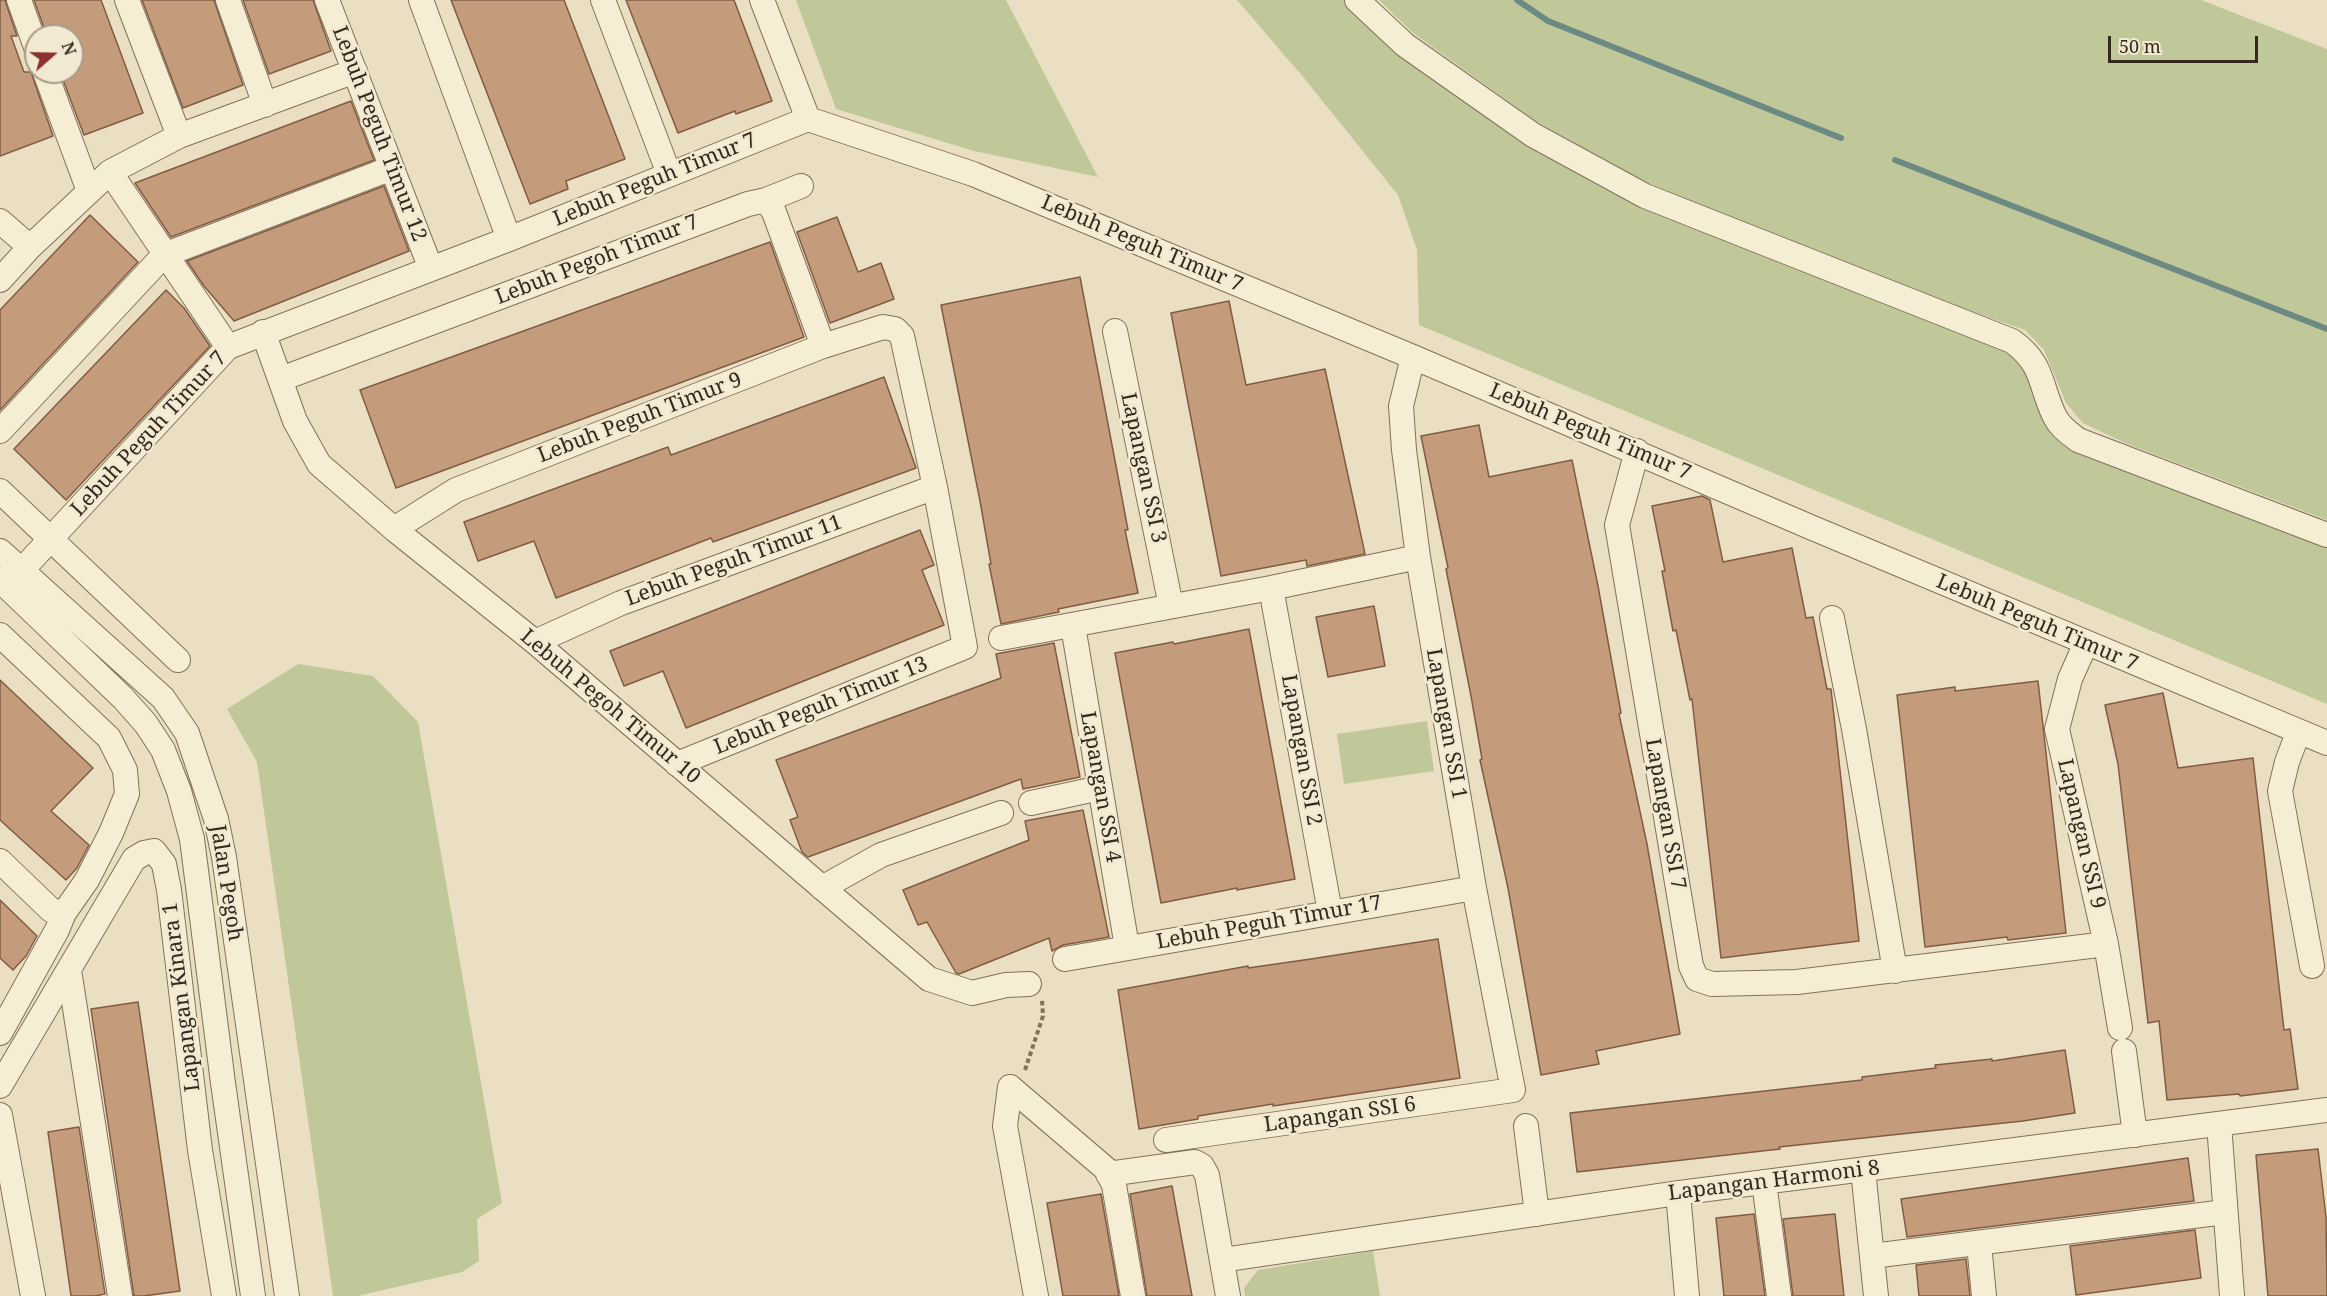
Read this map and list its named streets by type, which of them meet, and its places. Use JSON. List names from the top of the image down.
{
  "streets": {
    "street": [
      "Lebuh Peguh Timur 12",
      "Lebuh Peguh Timur 7",
      "Lebuh Pegoh Timur 7",
      "Lebuh Peguh Timur 9",
      "Lapangan SSI 3",
      "Lebuh Peguh Timur 11",
      "Lebuh Peguh Timur 13",
      "Lebuh Pegoh Timur 10",
      "Lapangan SSI 1",
      "Lapangan SSI 2",
      "Lapangan SSI 4",
      "Lapangan SSI 7",
      "Lapangan SSI 9",
      "Jalan Pegoh",
      "Lebuh Peguh Timur 17",
      "Lapangan Kinara 1",
      "Lapangan SSI 6",
      "Lapangan Harmoni 8"
    ]
  },
  "crossings": [
    ["Lebuh Peguh Timur 12", "Lebuh Peguh Timur 7"],
    ["Lebuh Peguh Timur 7", "Lebuh Pegoh Timur 10"],
    ["Lebuh Peguh Timur 7", "Lapangan SSI 1"],
    ["Lebuh Peguh Timur 7", "Lapangan SSI 7"],
    ["Lebuh Peguh Timur 7", "Lapangan SSI 9"],
    ["Lebuh Peguh Timur 7", "Jalan Pegoh"],
    ["Lebuh Pegoh Timur 7", "Lebuh Pegoh Timur 10"],
    ["Lebuh Peguh Timur 9", "Lebuh Peguh Timur 11"],
    ["Lebuh Peguh Timur 9", "Lebuh Peguh Timur 13"],
    ["Lebuh Peguh Timur 9", "Lebuh Pegoh Timur 10"],
    ["Lebuh Peguh Timur 11", "Lebuh Peguh Timur 13"],
    ["Lebuh Peguh Timur 11", "Lebuh Pegoh Timur 10"],
    ["Lebuh Peguh Timur 13", "Lebuh Pegoh Timur 10"],
    ["Lapangan SSI 1", "Lebuh Peguh Timur 17"],
    ["Lapangan SSI 1", "Lapangan SSI 6"],
    ["Lapangan SSI 2", "Lebuh Peguh Timur 17"],
    ["Lapangan SSI 4", "Lebuh Peguh Timur 17"],
    ["Lapangan SSI 7", "Lapangan SSI 9"],
    ["Lapangan SSI 9", "Lapangan Harmoni 8"]
  ],
  "scale_bar": "50 m",
  "north": "right"
}
